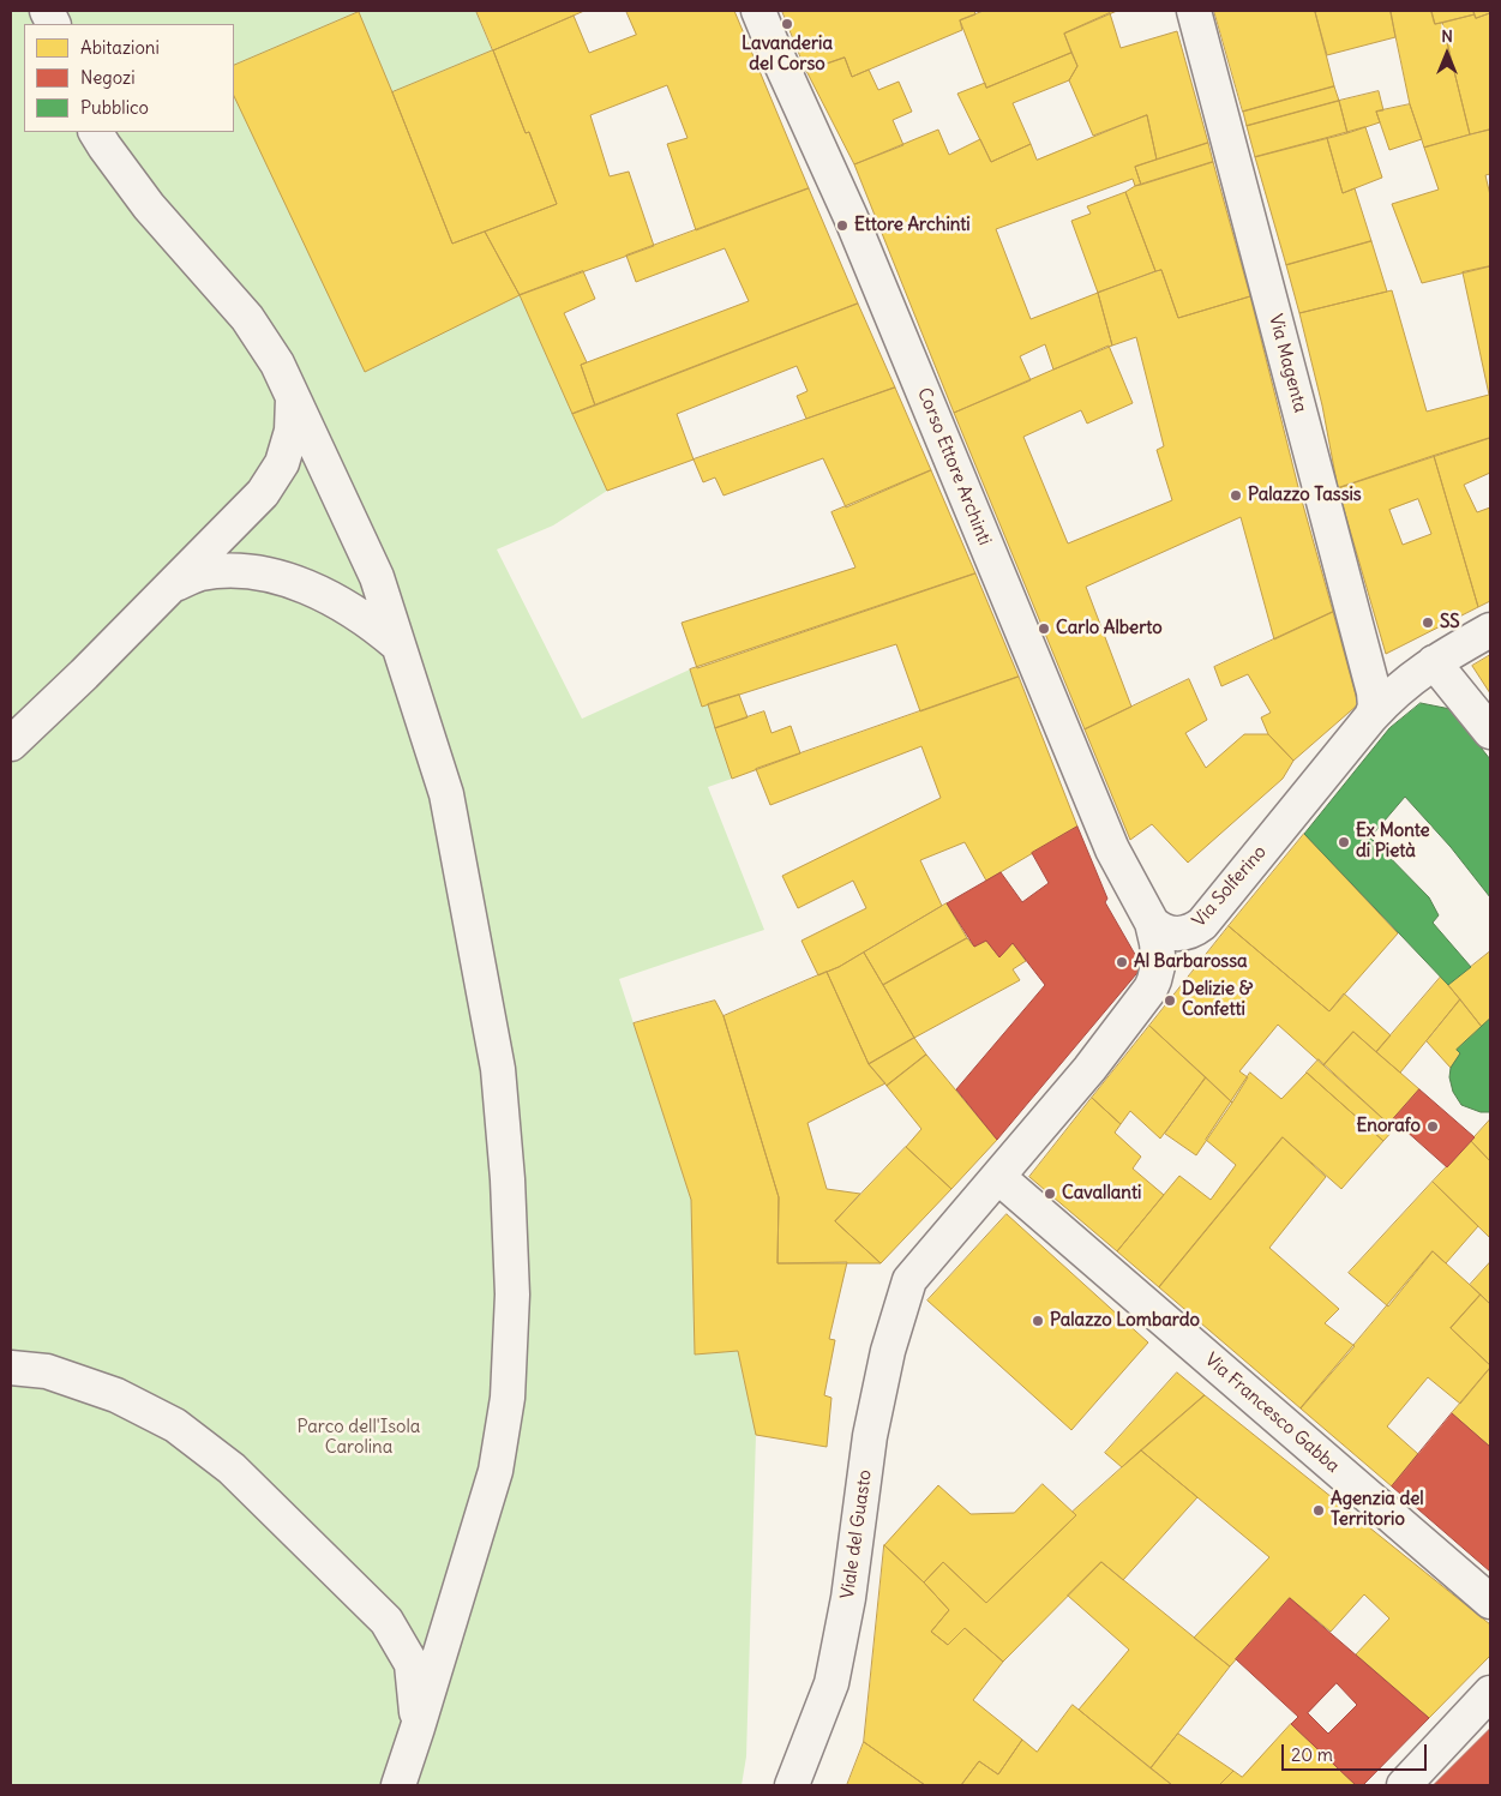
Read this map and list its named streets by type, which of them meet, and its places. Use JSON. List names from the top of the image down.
{
  "streets": {
    "street": [
      "Via Magenta",
      "Corso Ettore Archinti",
      "Via Solferino",
      "Via Francesco Gabba",
      "Viale del Guasto"
    ]
  },
  "crossings": [
    ["Via Magenta", "Via Solferino"],
    ["Corso Ettore Archinti", "Via Solferino"],
    ["Via Francesco Gabba", "Viale del Guasto"]
  ],
  "parks": ["Parco dell'Isola Carolina"],
  "places": [
    "Lavanderia del Corso",
    "Ettore Archinti",
    "Palazzo Tassis",
    "SS",
    "Carlo Alberto",
    "Ex Monte di Pietà",
    "Al Barbarossa",
    "Delizie & Confetti",
    "Enorafo",
    "Cavallanti",
    "Palazzo Lombardo",
    "Agenzia del Territorio"
  ],
  "legend": ["Abitazioni", "Negozi", "Pubblico"],
  "scale_bar": "20 m",
  "north": "top"
}
